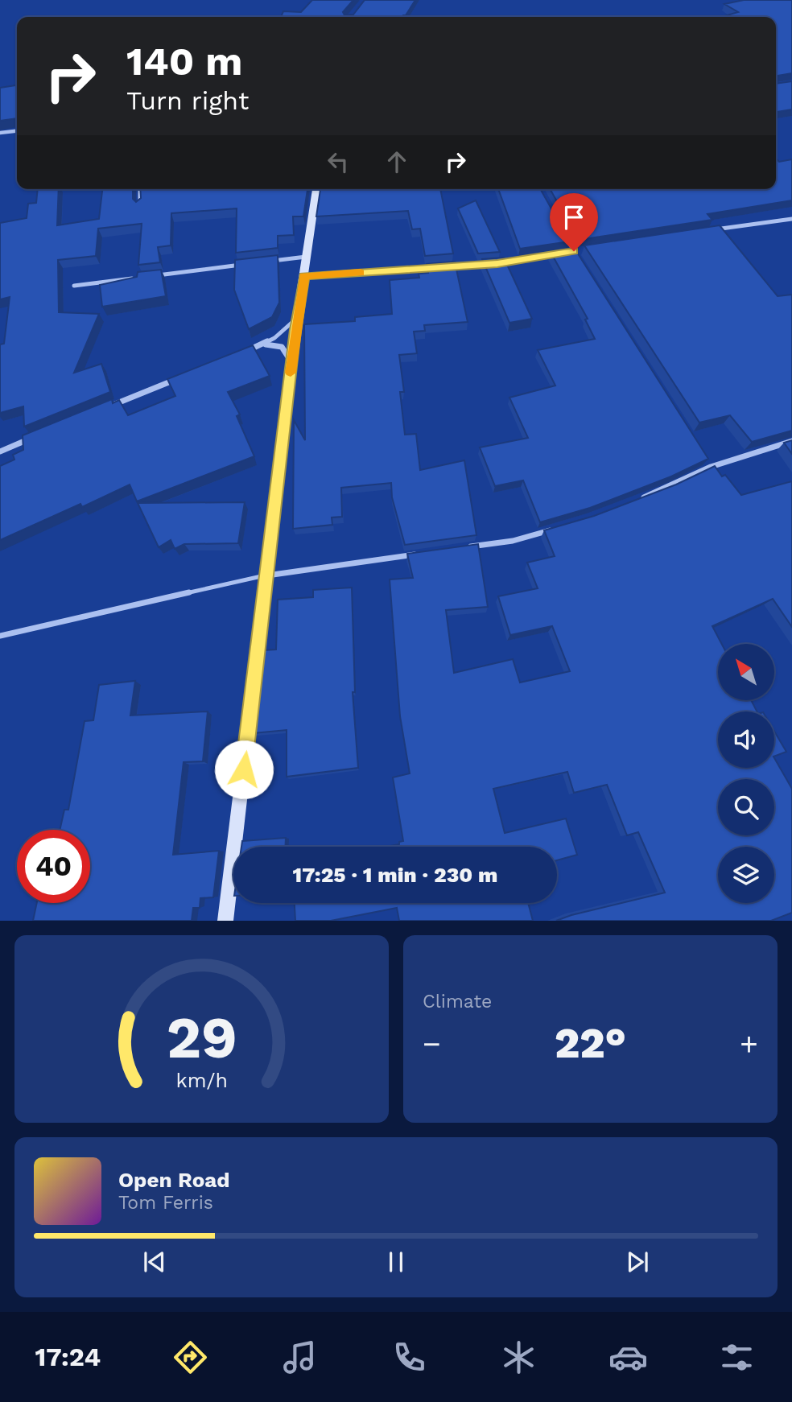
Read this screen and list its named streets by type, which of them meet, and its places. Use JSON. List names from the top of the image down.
{
  "north": "top left",
  "page": {
    "turn": ["140 m", "Turn right"],
    "limit": "40",
    "trip": "17:25 · 1 min · 230 m",
    "tile": "Climate",
    "heat": ["−", "22°", "+"],
    "song": ["Open Road", "Tom Ferris"],
    "tabs": "17:24",
    "gauge": ["29", "km/h"]
  }
}
